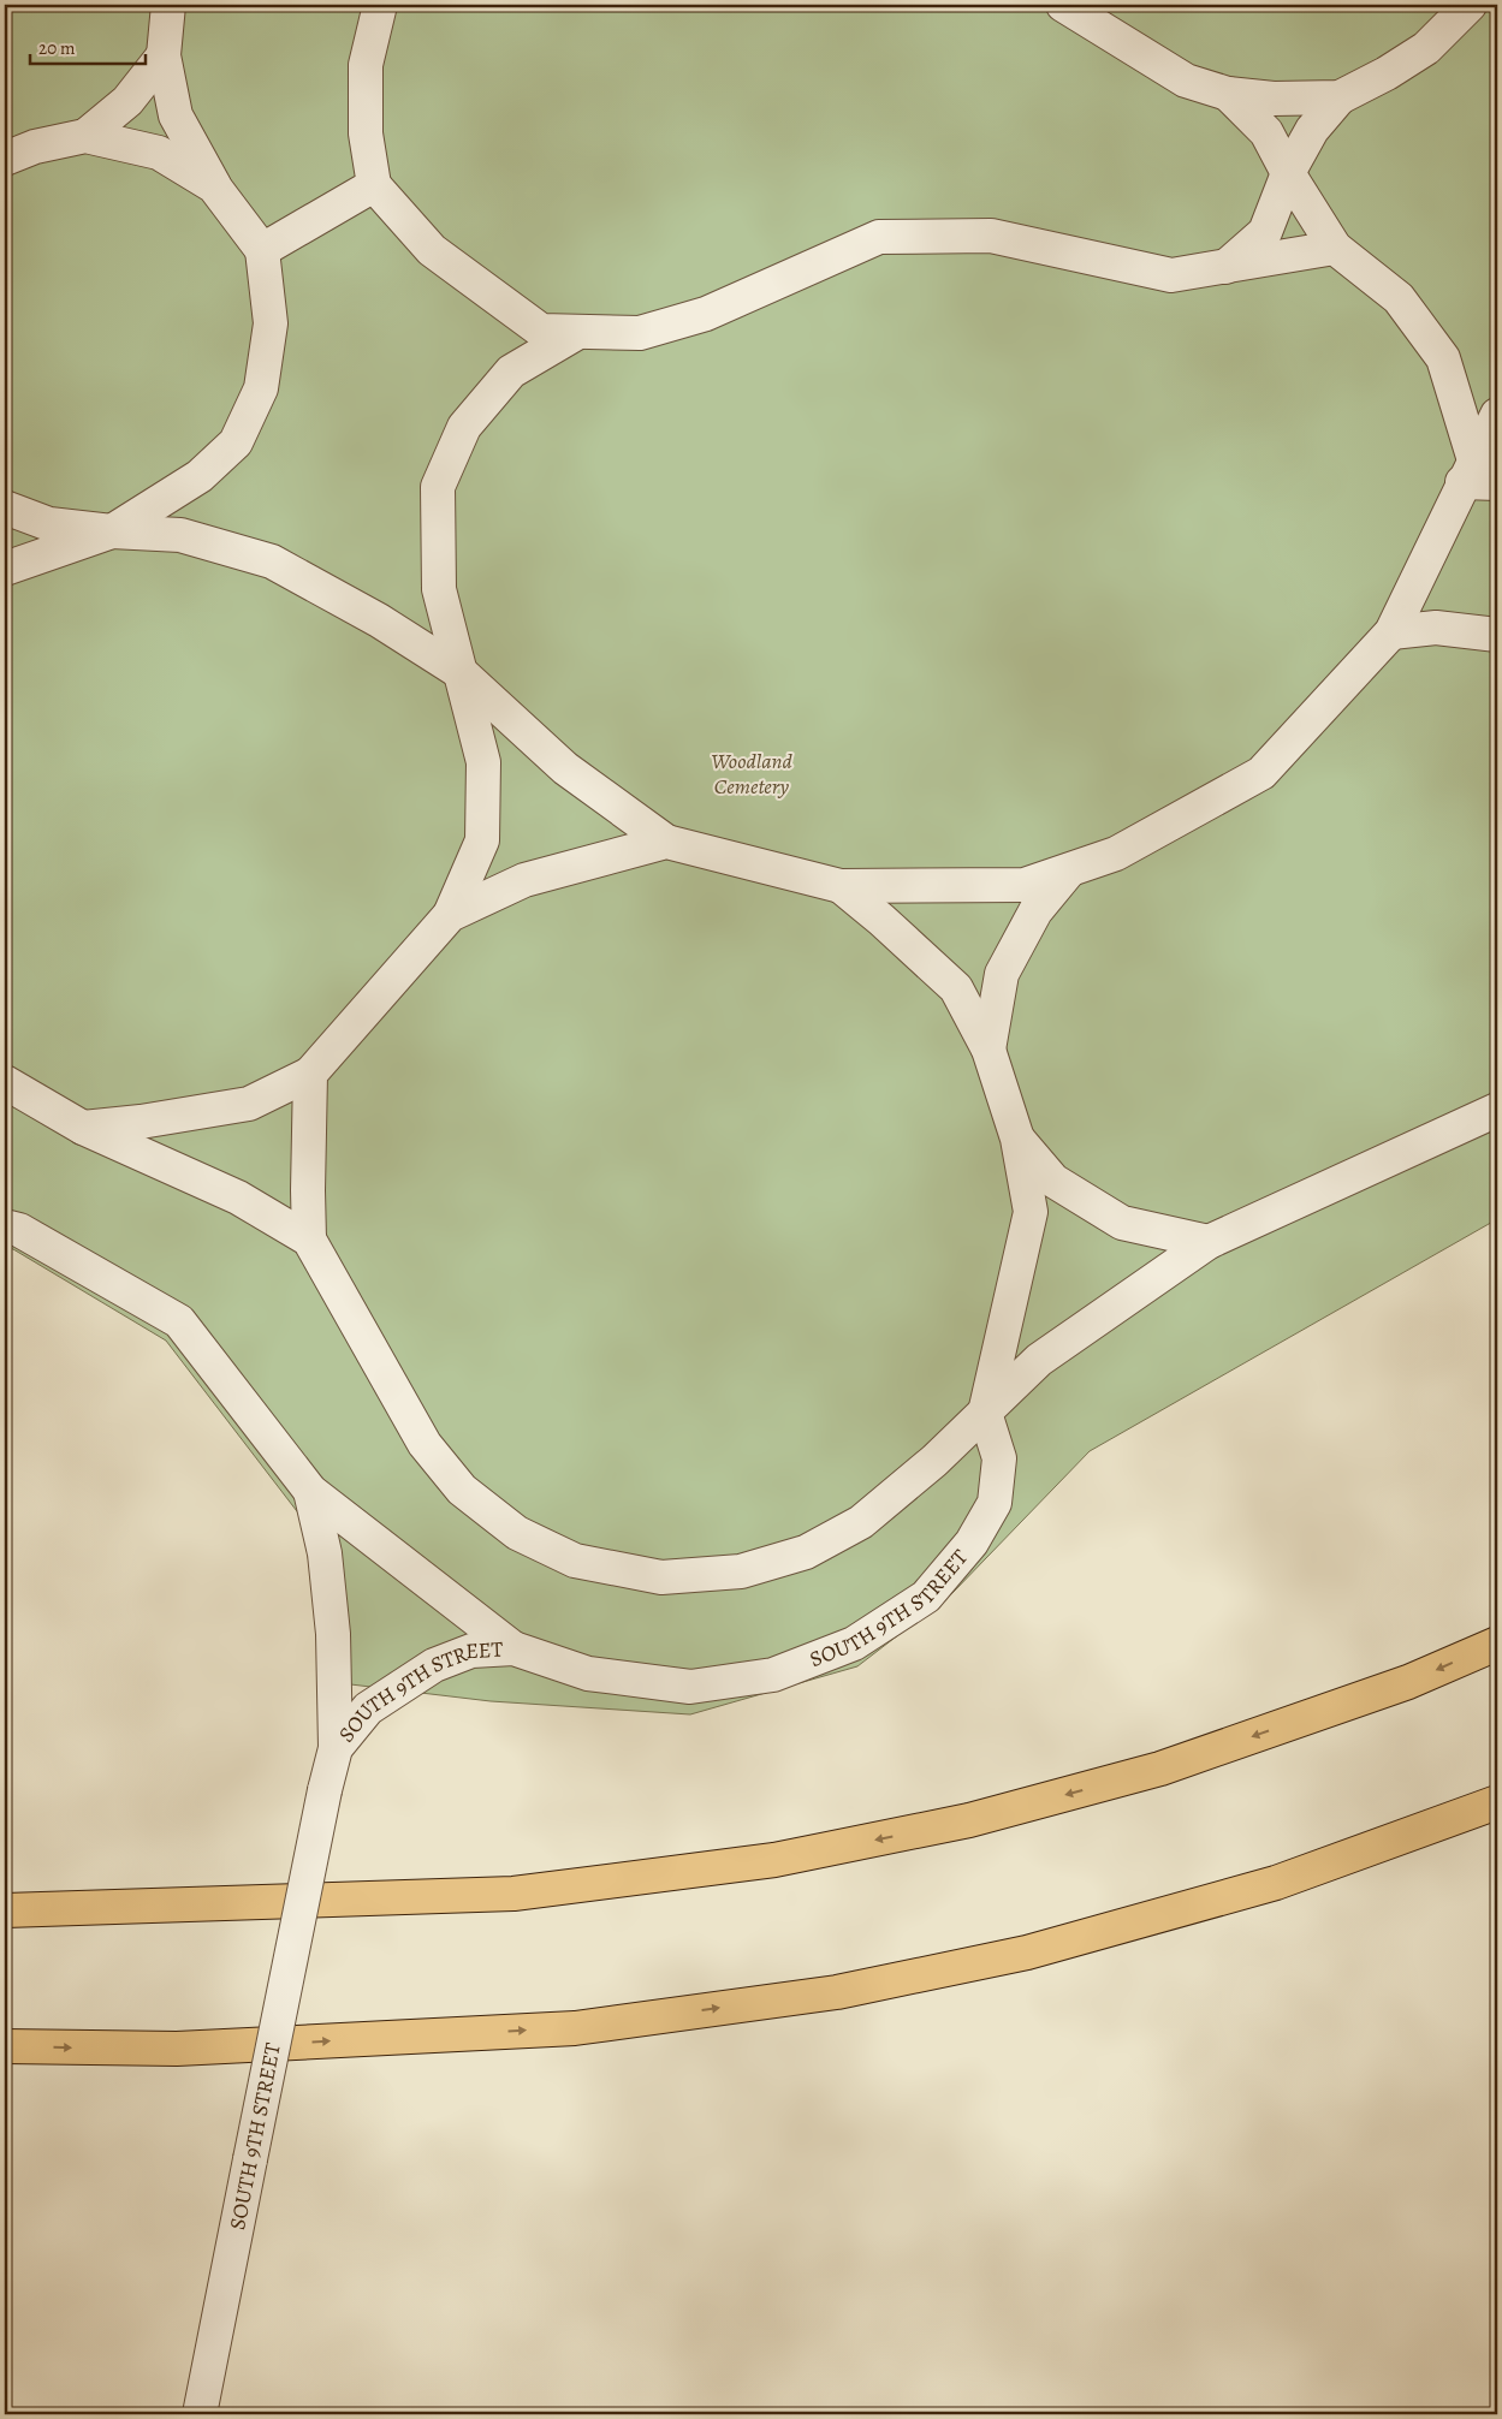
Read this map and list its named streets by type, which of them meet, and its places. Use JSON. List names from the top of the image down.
{
  "streets": {
    "street": ["SOUTH 9TH STREET"]
  },
  "parks": ["Woodland Cemetery"],
  "scale_bar": "20 m"
}
